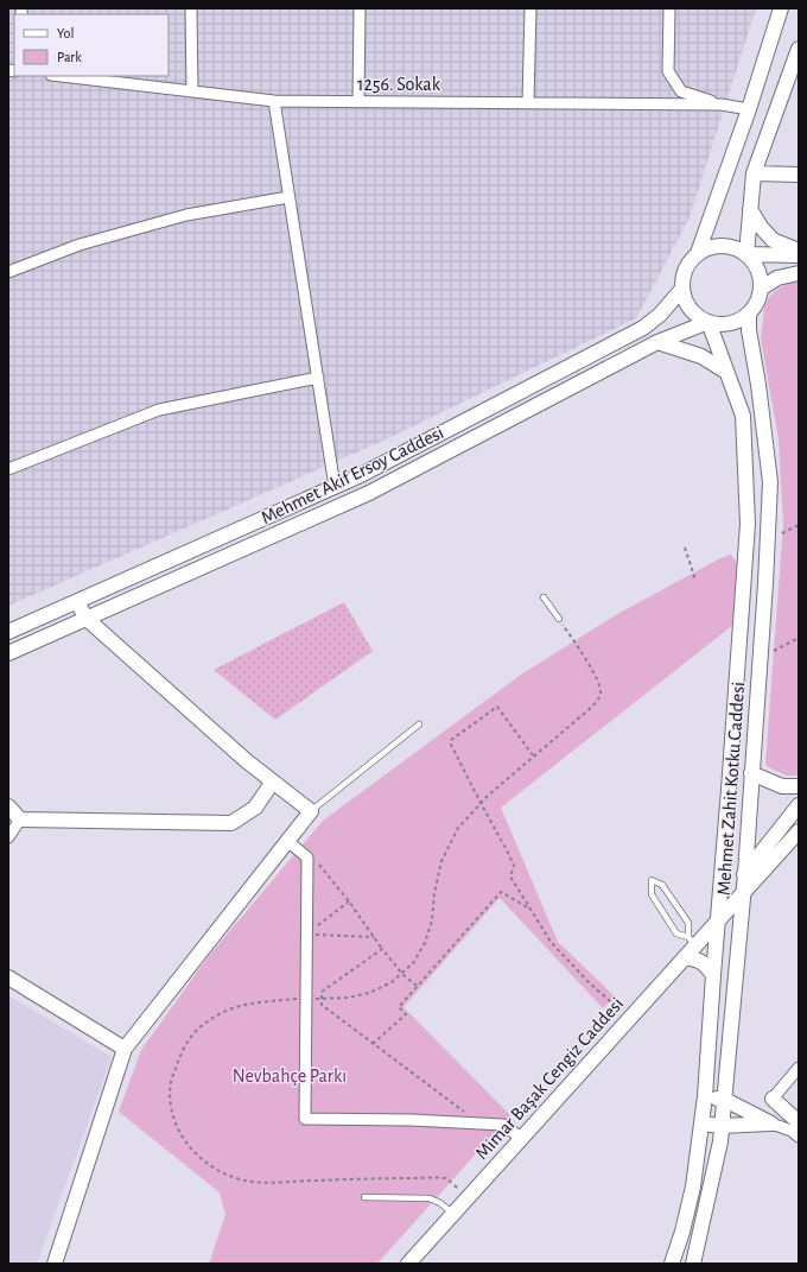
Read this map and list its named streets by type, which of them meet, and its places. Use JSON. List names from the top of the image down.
{
  "streets": {
    "main road": ["Mehmet Akif Ersoy Caddesi", "Mehmet Zahit Kotku Caddesi", "Mimar Başak Cengiz Caddesi"],
    "street": ["1256. Sokak"]
  },
  "crossings": [
    ["Mehmet Akif Ersoy Caddesi", "Mehmet Zahit Kotku Caddesi"],
    ["Mehmet Zahit Kotku Caddesi", "Mimar Başak Cengiz Caddesi"]
  ],
  "parks": ["Nevbahçe Parkı"],
  "legend": ["Yol", "Park"]
}
